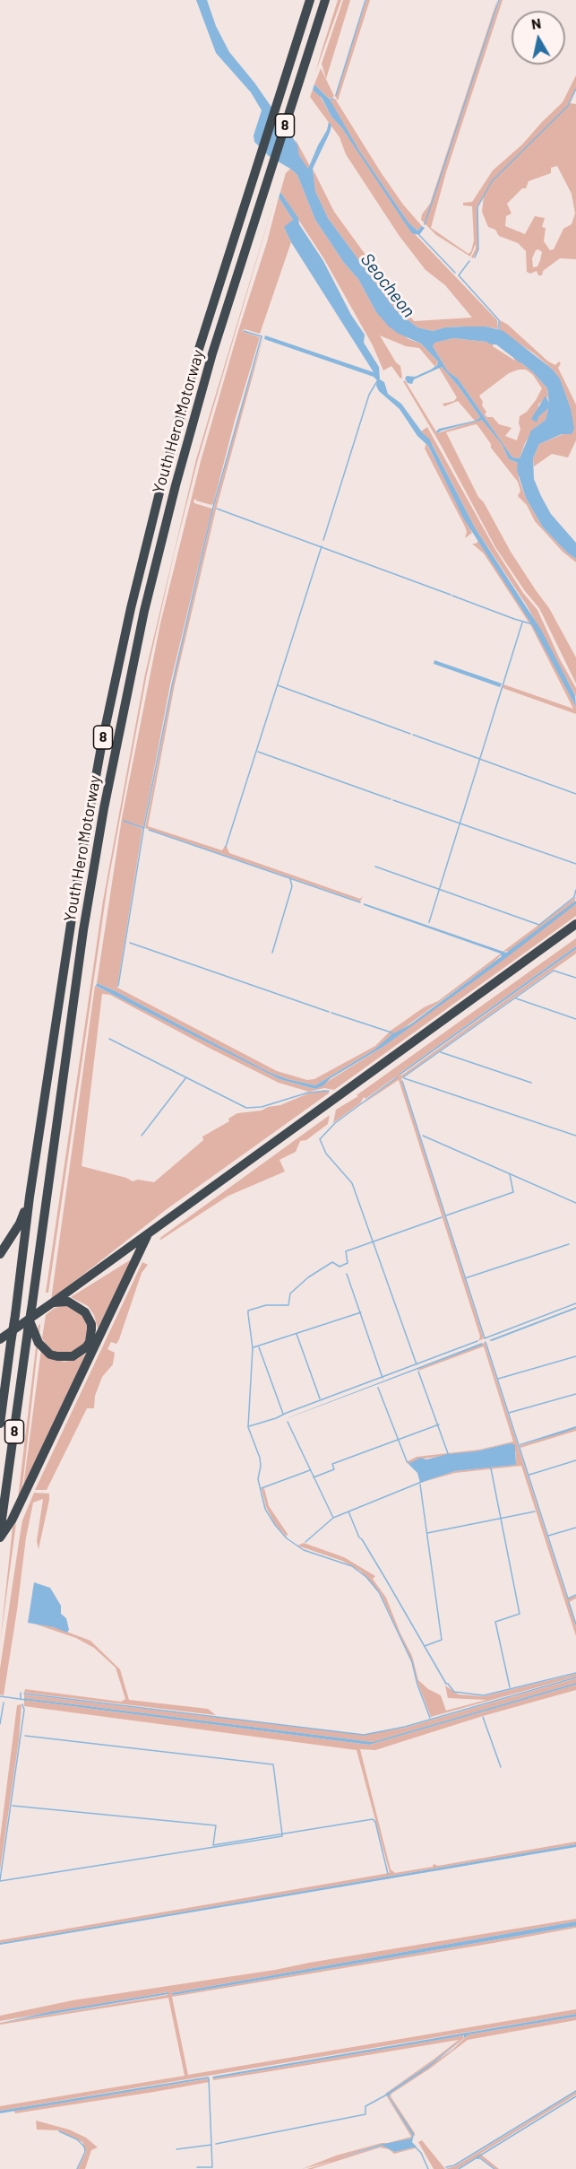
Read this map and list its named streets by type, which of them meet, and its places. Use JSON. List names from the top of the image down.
{
  "streets": {
    "highway": ["8", "Youth Hero Motorway"]
  },
  "water": ["Seocheon"],
  "north": "top"
}
